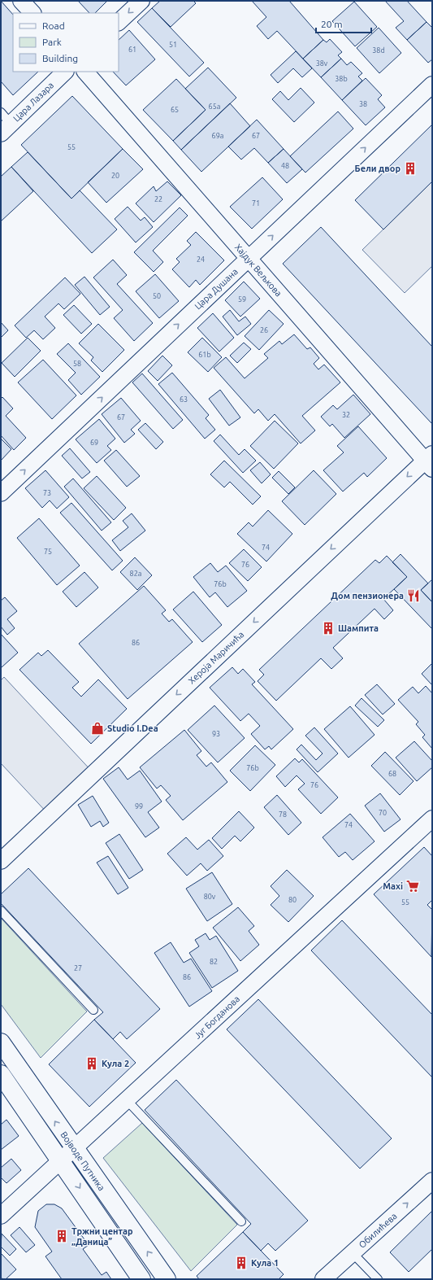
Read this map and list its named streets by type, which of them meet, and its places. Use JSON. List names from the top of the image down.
{
  "streets": {
    "main road": ["Војводе Путника"],
    "street": [
      "Цара Лазара",
      "Хајдук Вељкова",
      "Цара Душана",
      "Хероја Маричића",
      "Југ Богданова",
      "Обилићева"
    ]
  },
  "crossings": [
    ["Хајдук Вељкова", "Цара Душана"],
    ["Хајдук Вељкова", "Хероја Маричића"],
    ["Југ Богданова", "Војводе Путника"]
  ],
  "one_way": ["Цара Душана", "Хероја Маричића", "Обилићева"],
  "places": {
    "building": [
      "Бели двор",
      "Шампита",
      "Кула 2",
      "Тржни центар „Даница”",
      "Кула 1"
    ],
    "restaurant": ["Дом пензионера"],
    "shop": ["Studio I.Dea"],
    "supermarket": ["Maxi"]
  },
  "house_numbers": [
    "51",
    "61",
    "38d",
    "38v",
    "38b",
    "38",
    "65a",
    "65",
    "69a",
    "67",
    "55",
    "48",
    "20",
    "22",
    "71",
    "24",
    "50",
    "59",
    "26",
    "61b",
    "58",
    "63",
    "32",
    "67",
    "69",
    "73",
    "74",
    "75",
    "76",
    "82a",
    "76b",
    "86",
    "93",
    "76b",
    "68",
    "76",
    "99",
    "70",
    "78",
    "74",
    "80v",
    "80",
    "55",
    "82",
    "27",
    "86"
  ],
  "legend": ["Road", "Park", "Building"],
  "scale_bar": "20 m"
}
